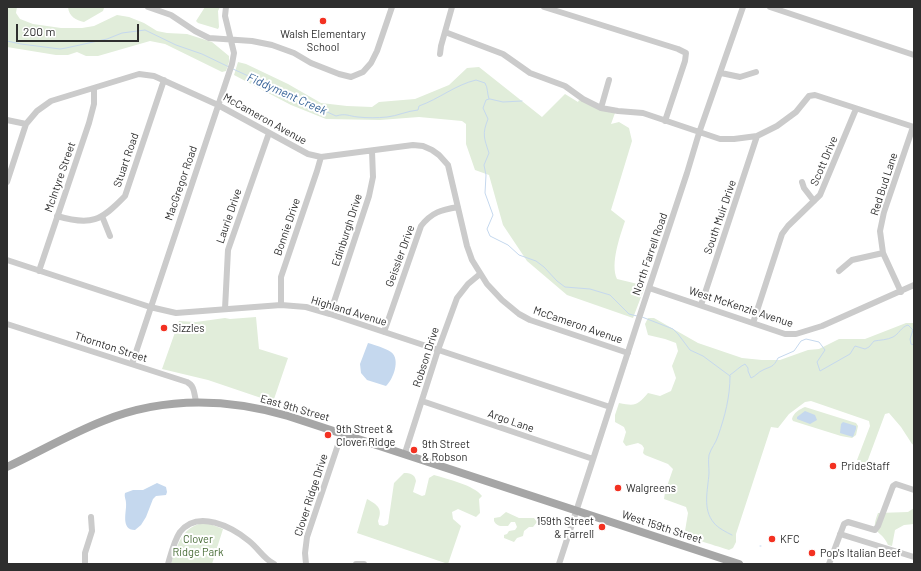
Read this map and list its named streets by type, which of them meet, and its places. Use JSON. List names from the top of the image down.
{
  "streets": {
    "main road": ["East 9th Street", "West 159th Street"],
    "street": [
      "McCameron Avenue",
      "Stuart Road",
      "Scott Drive",
      "McIntyre Street",
      "MacGregor Road",
      "Red Bud Lane",
      "Laurie Drive",
      "South Muir Drive",
      "Bonnie Drive",
      "Edinburgh Drive",
      "North Farrell Road",
      "Geissler Drive",
      "West McKenzie Avenue",
      "Highland Avenue",
      "Thornton Street",
      "Robson Drive",
      "Argo Lane",
      "Clover Ridge Drive"
    ]
  },
  "crossings": [
    ["McCameron Avenue", "Stuart Road"],
    ["McCameron Avenue", "McIntyre Street"],
    ["McCameron Avenue", "MacGregor Road"],
    ["McCameron Avenue", "Laurie Drive"],
    ["McCameron Avenue", "Bonnie Drive"],
    ["McCameron Avenue", "Edinburgh Drive"],
    ["McCameron Avenue", "North Farrell Road"],
    ["McCameron Avenue", "Geissler Drive"],
    ["McCameron Avenue", "Robson Drive"],
    ["Stuart Road", "McIntyre Street"],
    ["Scott Drive", "West McKenzie Avenue"],
    ["McIntyre Street", "Highland Avenue"],
    ["MacGregor Road", "Highland Avenue"],
    ["MacGregor Road", "Thornton Street"],
    ["Red Bud Lane", "West McKenzie Avenue"],
    ["Laurie Drive", "Highland Avenue"],
    ["South Muir Drive", "West McKenzie Avenue"],
    ["Bonnie Drive", "Highland Avenue"],
    ["Edinburgh Drive", "Highland Avenue"],
    ["North Farrell Road", "West McKenzie Avenue"],
    ["North Farrell Road", "Highland Avenue"],
    ["North Farrell Road", "East 9th Street"],
    ["North Farrell Road", "Argo Lane"],
    ["North Farrell Road", "West 159th Street"],
    ["Geissler Drive", "Highland Avenue"],
    ["Highland Avenue", "Robson Drive"],
    ["Thornton Street", "East 9th Street"],
    ["Robson Drive", "East 9th Street"],
    ["Robson Drive", "Argo Lane"],
    ["East 9th Street", "Clover Ridge Drive"],
    ["East 9th Street", "West 159th Street"]
  ],
  "water": ["Fiddyment Creek"],
  "parks": ["Clover Ridge Park"],
  "places": [
    "Walsh Elementary School",
    "Sizzles",
    "9th Street & Clover Ridge",
    "9th Street & Robson",
    "PrideStaff",
    "Walgreens",
    "159th Street & Farrell",
    "KFC",
    "Pop's Italian Beef"
  ],
  "scale_bar": "200 m"
}
